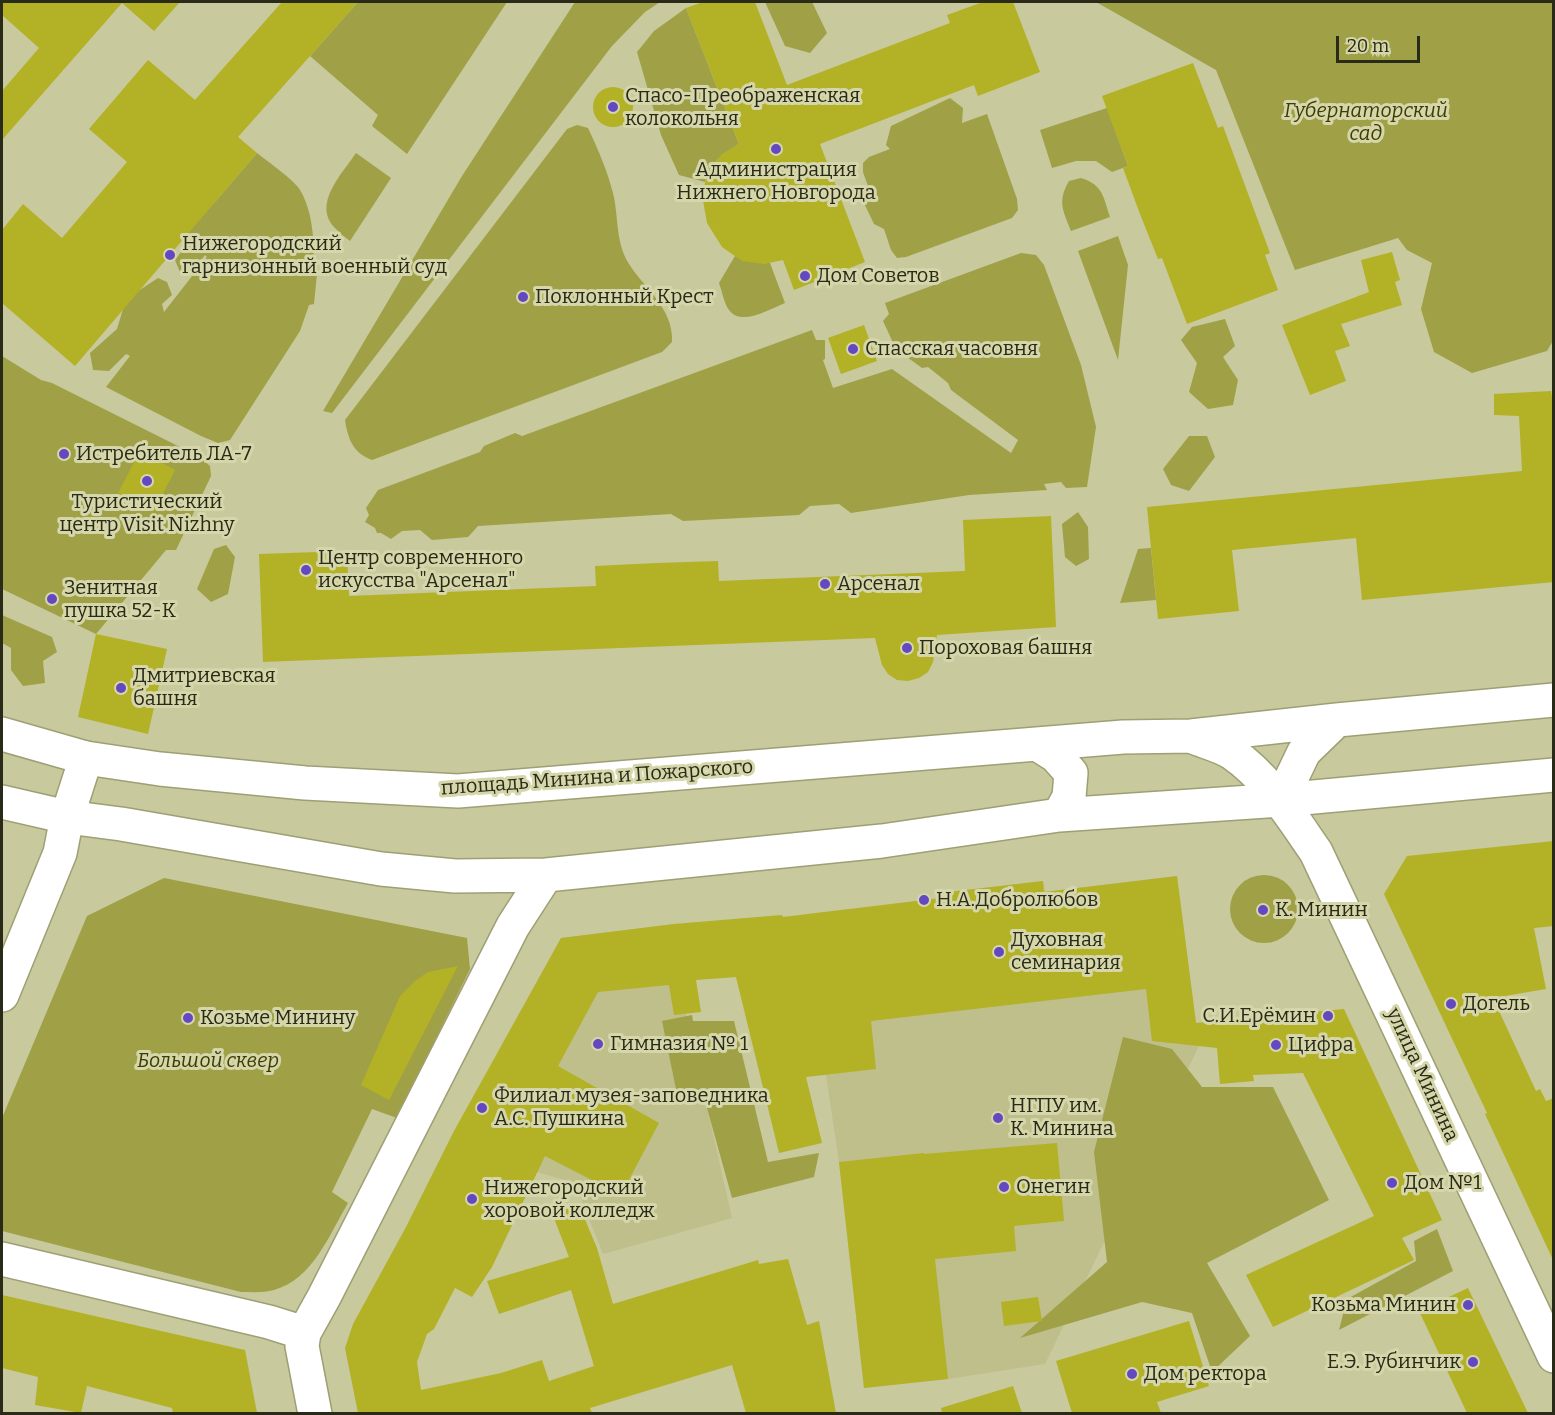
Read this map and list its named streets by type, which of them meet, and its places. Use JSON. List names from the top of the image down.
{
  "streets": {
    "street": ["площадь Минина и Пожарского", "улица Минина"]
  },
  "crossings": [
    ["площадь Минина и Пожарского", "улица Минина"]
  ],
  "parks": ["Губернаторский сад", "Большой сквер"],
  "places": [
    "Спасо-Преображенская колокольня",
    "Администрация Нижнего Новгорода",
    "Нижегородский гарнизонный военный суд",
    "Дом Советов",
    "Поклонный Крест",
    "Спасская часовня",
    "Истребитель ЛА-7",
    "Туристический центр Visit Nizhny",
    "Центр современного искусства \"Арсенал\"",
    "Арсенал",
    "Зенитная пушка 52-К",
    "Пороховая башня",
    "Дмитриевская башня",
    "Н.А.Добролюбов",
    "К. Минин",
    "Духовная семинария",
    "Догель",
    "С.И.Ерёмин",
    "Козьме Минину",
    "Гимназия № 1",
    "Цифра",
    "Филиал музея-заповедника А.С. Пушкина",
    "НГПУ им. К. Минина",
    "Дом №1",
    "Онегин",
    "Нижегородский хоровой колледж",
    "Козьма Минин",
    "Е.Э. Рубинчик",
    "Дом ректора"
  ],
  "scale_bar": "20 m"
}
